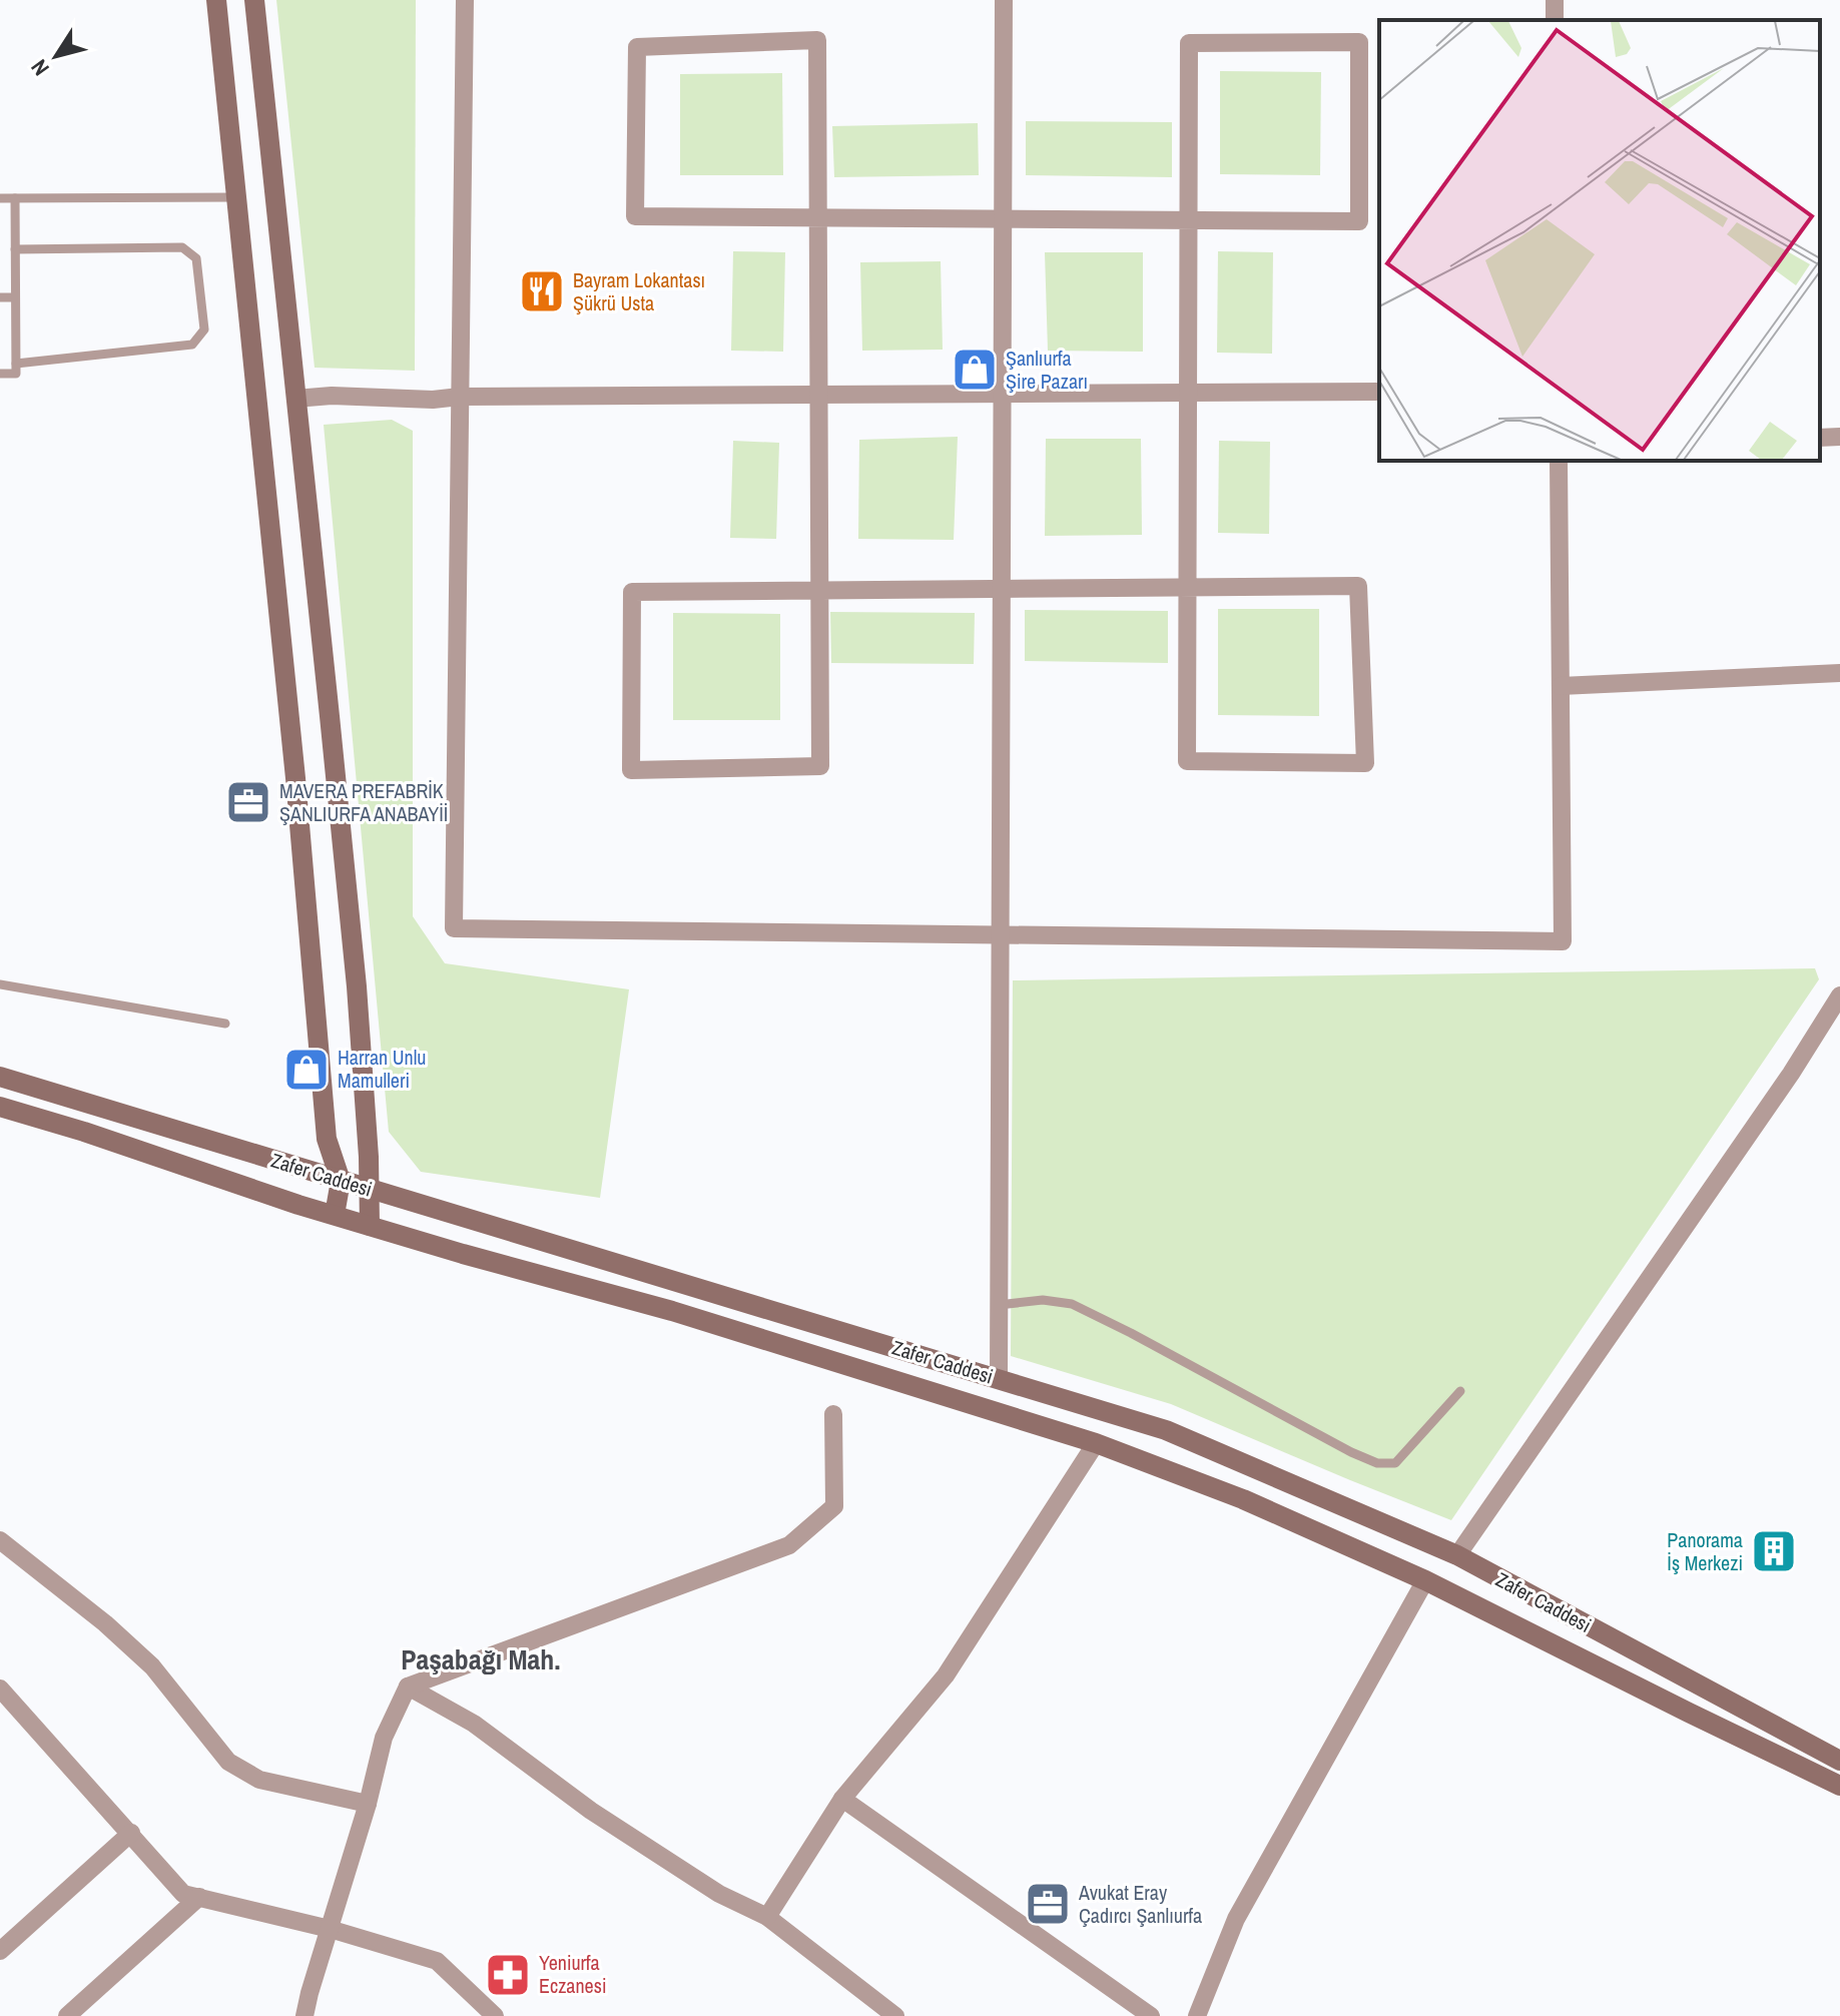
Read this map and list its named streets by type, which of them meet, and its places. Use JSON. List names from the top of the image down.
{
  "streets": {
    "main road": ["Zafer Caddesi"]
  },
  "districts": ["Paşabağı Mah."],
  "places": {
    "restaurant": ["Bayram Lokantası Şükrü Usta"],
    "shop": ["Şanlıurfa Şire Pazarı", "Harran Unlu Mamulleri"],
    "office": ["MAVERA PREFABRİK ŞANLIURFA ANABAYİİ", "Avukat Eray Çadırcı Şanlıurfa"],
    "building": ["Panorama İş Merkezi"],
    "pharmacy": ["Yeniurfa Eczanesi"]
  },
  "north": "bottom left"
}
